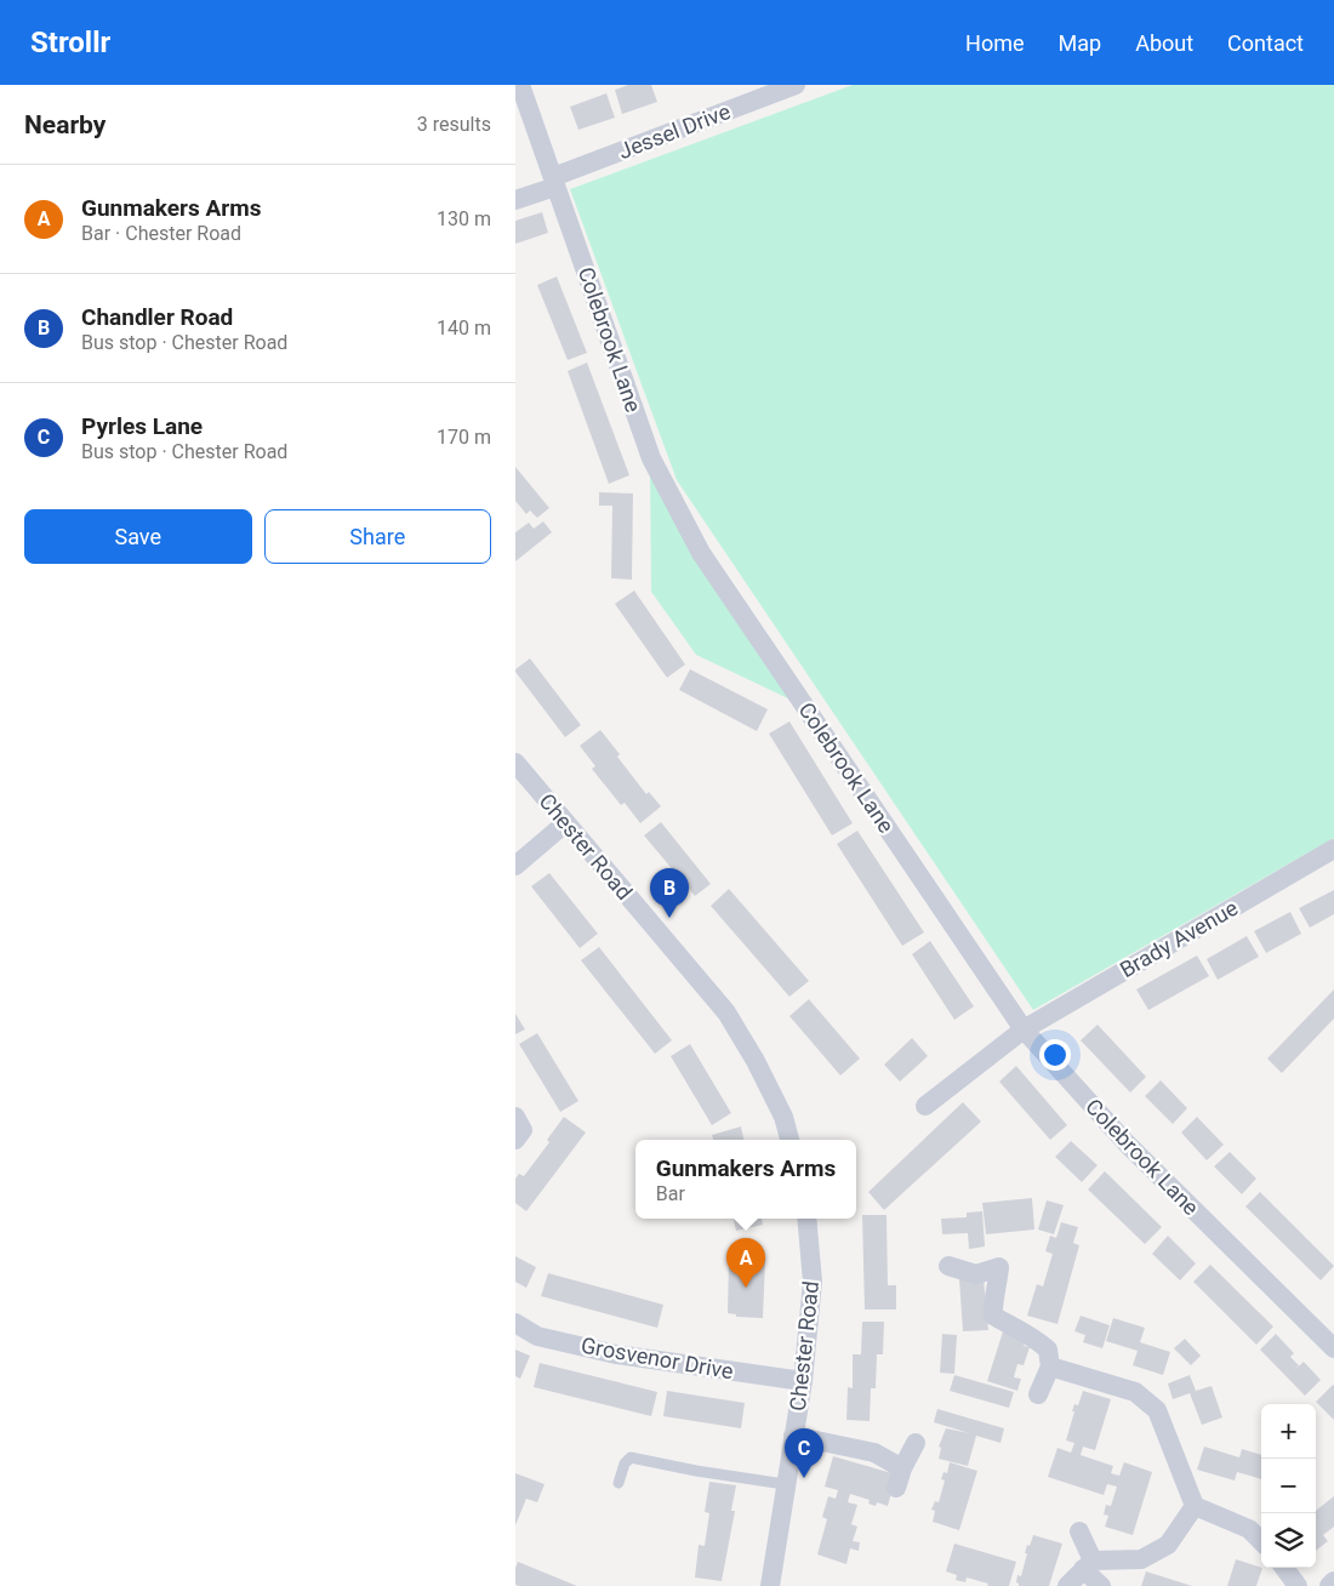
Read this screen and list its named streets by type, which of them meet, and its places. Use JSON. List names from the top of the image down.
{
  "streets": {
    "street": [
      "Jessel Drive",
      "Colebrook Lane",
      "Chester Road",
      "Brady Avenue",
      "Grosvenor Drive"
    ]
  },
  "crossings": [
    ["Jessel Drive", "Colebrook Lane"],
    ["Colebrook Lane", "Brady Avenue"],
    ["Chester Road", "Grosvenor Drive"]
  ],
  "page": {
    "header": "Strollr",
    "nav": [
      "Home",
      "Map",
      "About",
      "Contact"
    ],
    "heading": ["Nearby", "3 results"],
    "list": [
      {
        "mark": "A",
        "name": "Gunmakers Arms",
        "note": "Bar · Chester Road",
        "value": "130 m"
      },
      {
        "mark": "B",
        "name": "Chandler Road",
        "note": "Bus stop · Chester Road",
        "value": "140 m"
      },
      {
        "mark": "C",
        "name": "Pyrles Lane",
        "note": "Bus stop · Chester Road",
        "value": "170 m"
      }
    ],
    "buttons": ["Save", "Share"],
    "pins": ["B", "A", "C"],
    "popup": ["Gunmakers Arms", "Bar"],
    "map_buttons": ["+", "−"]
  }
}
